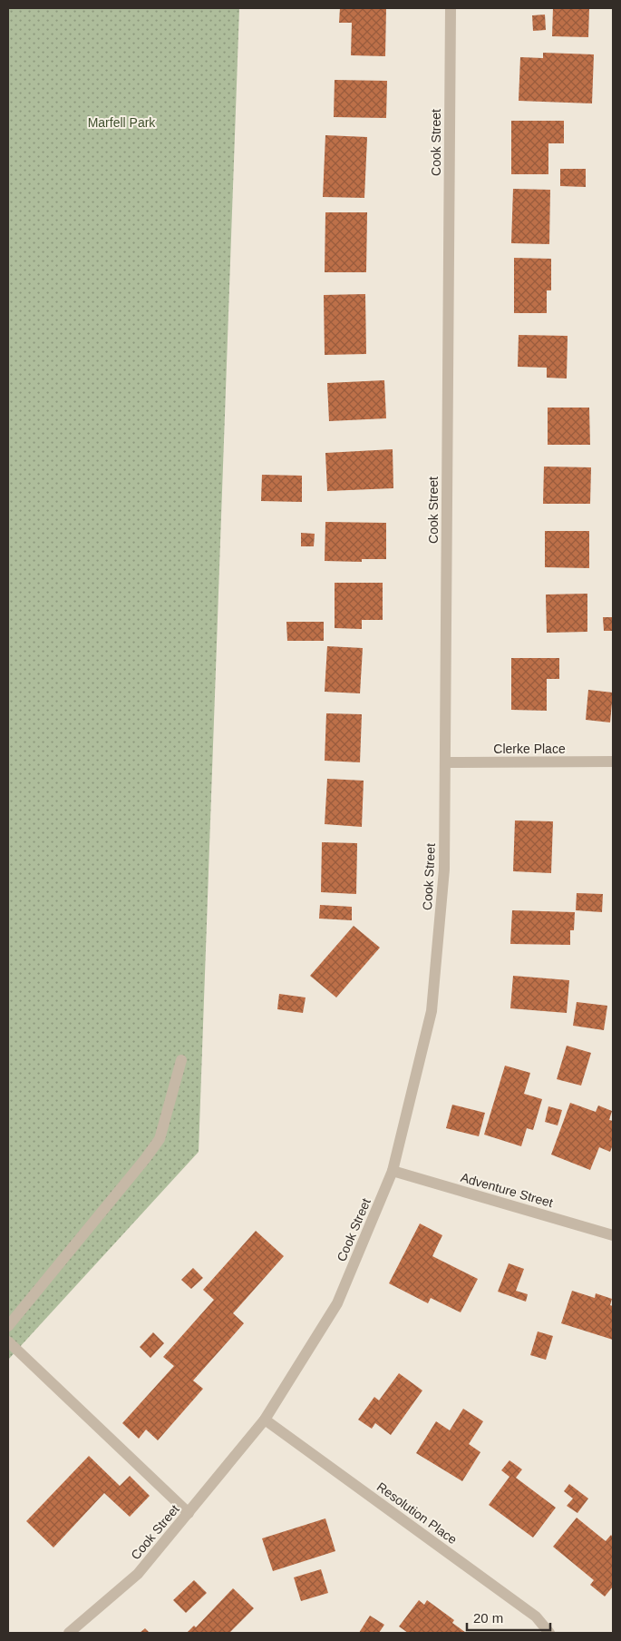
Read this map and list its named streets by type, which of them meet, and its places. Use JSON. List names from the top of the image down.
{
  "streets": {
    "street": [
      "Cook Street",
      "Clerke Place",
      "Adventure Street",
      "Resolution Place"
    ]
  },
  "crossings": [
    ["Cook Street", "Clerke Place"],
    ["Cook Street", "Adventure Street"],
    ["Cook Street", "Resolution Place"]
  ],
  "parks": ["Marfell Park"],
  "scale_bar": "20 m"
}
